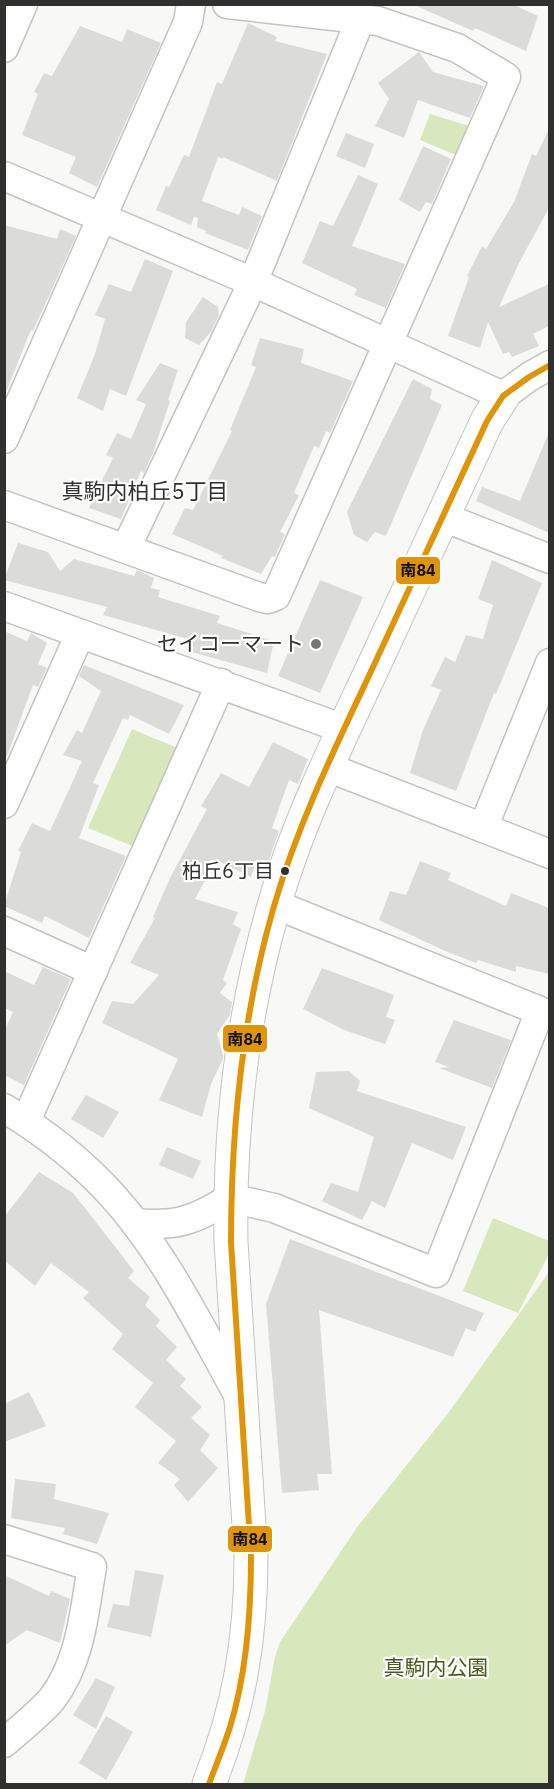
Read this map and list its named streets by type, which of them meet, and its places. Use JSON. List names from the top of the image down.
{
  "districts": ["真駒内柏丘5丁目"],
  "parks": ["真駒内公園"],
  "places": ["セイコーマート", "柏丘6丁目"],
  "lines": ["transit line 南84"]
}
